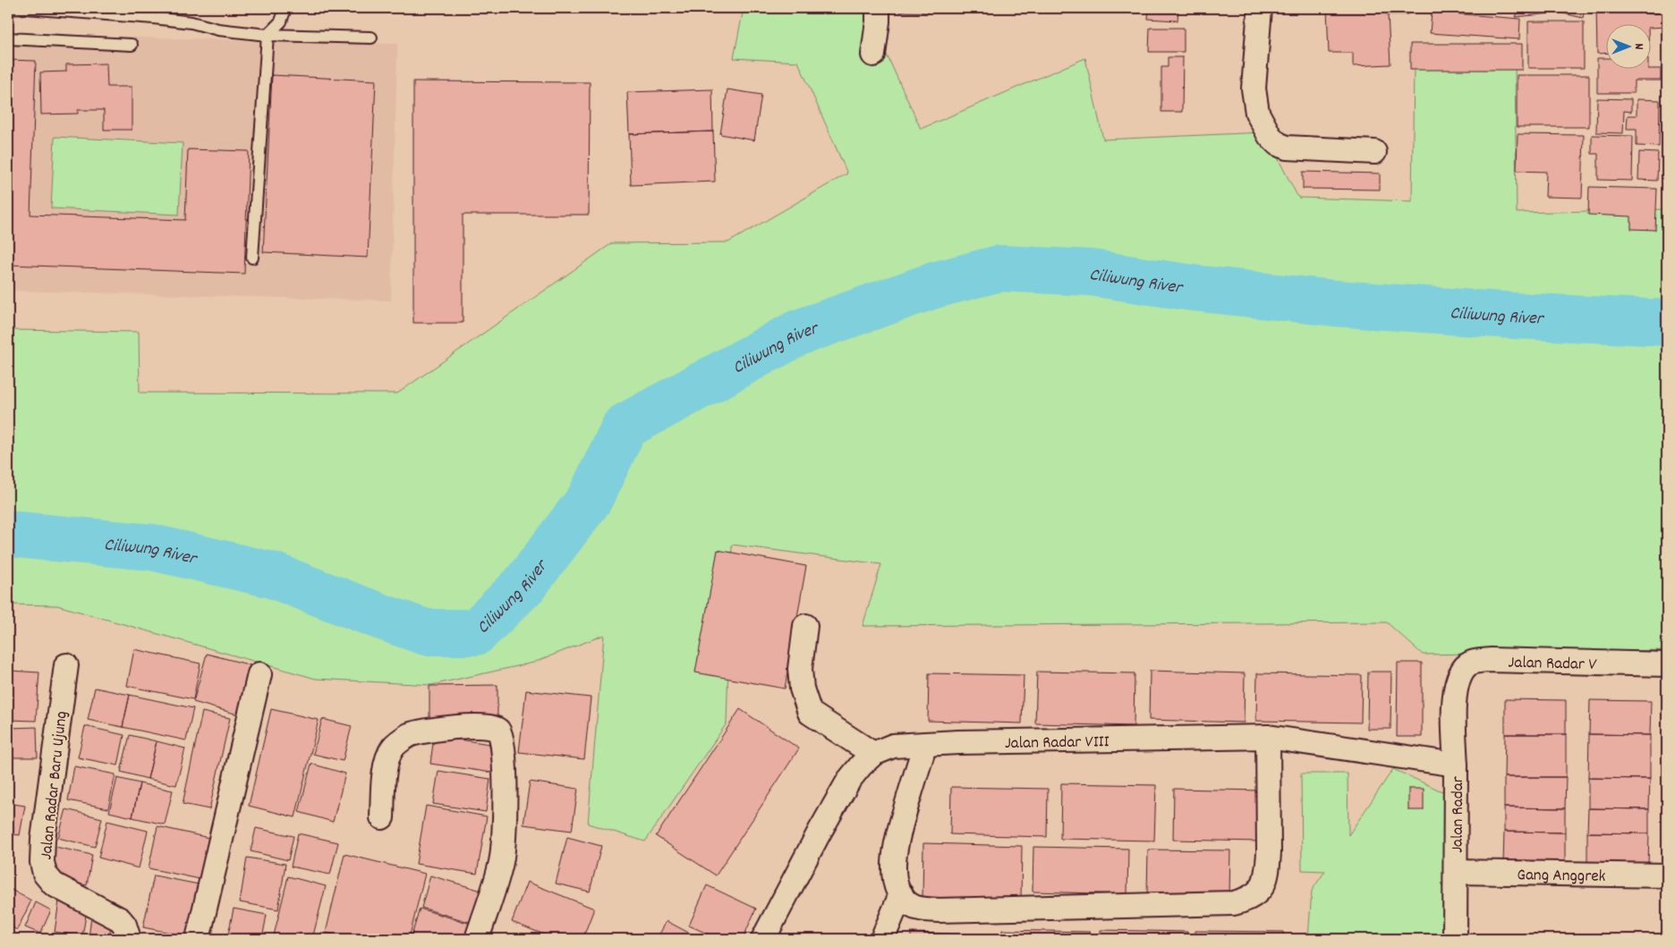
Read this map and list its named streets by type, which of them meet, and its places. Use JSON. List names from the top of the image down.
{
  "streets": {
    "street": [
      "Jalan Radar V",
      "Jalan Radar VIII",
      "Jalan Radar Baru Ujung",
      "Jalan Radar",
      "Gang Anggrek"
    ]
  },
  "crossings": [
    ["Jalan Radar V", "Jalan Radar"],
    ["Jalan Radar VIII", "Jalan Radar"],
    ["Jalan Radar", "Gang Anggrek"]
  ],
  "water": ["Ciliwung River"],
  "north": "right"
}
